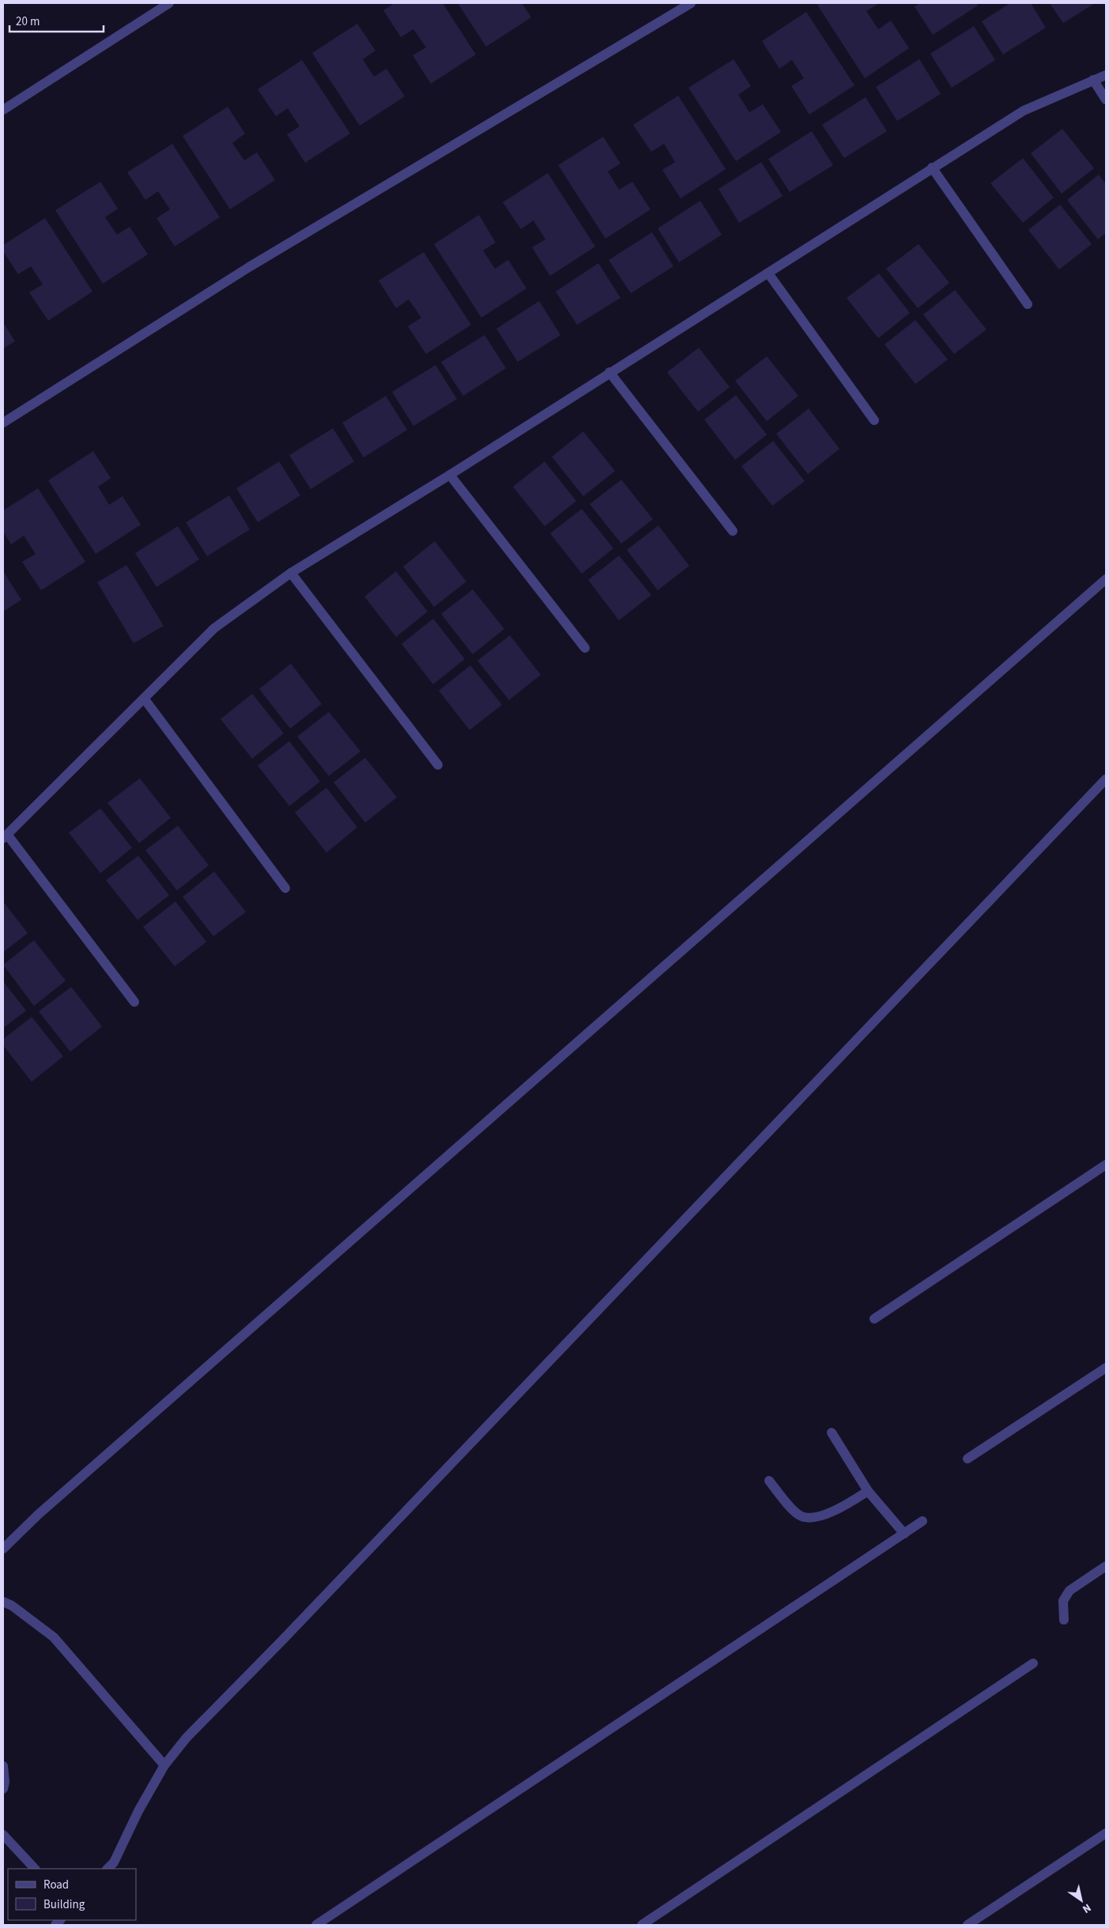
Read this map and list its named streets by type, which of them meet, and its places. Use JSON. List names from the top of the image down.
{
  "legend": ["Road", "Building"],
  "scale_bar": "20 m",
  "north": "bottom right"
}
